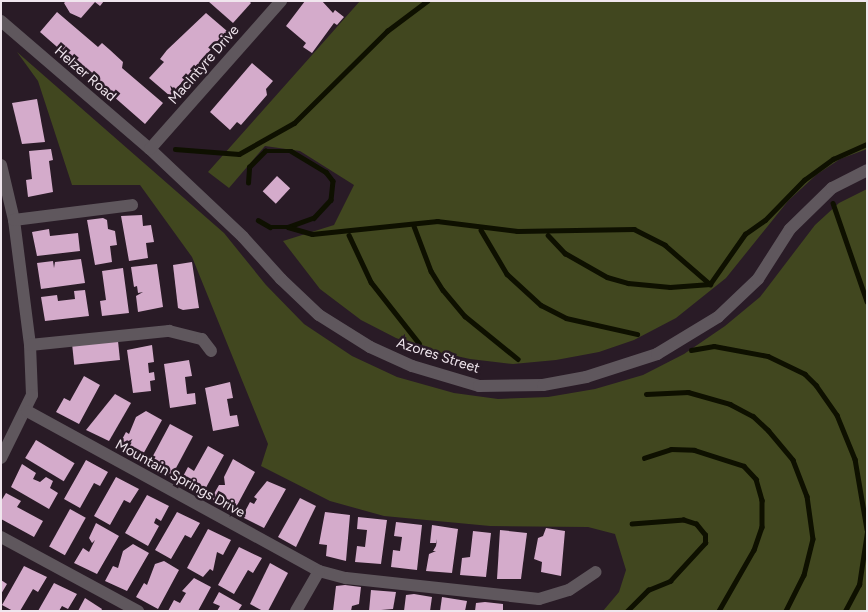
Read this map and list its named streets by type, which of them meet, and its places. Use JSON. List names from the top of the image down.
{
  "streets": {
    "street": [
      "MacIntyre Drive",
      "Helzer Road",
      "Azores Street",
      "Mountain Springs Drive"
    ]
  },
  "crossings": [
    ["MacIntyre Drive", "Helzer Road"],
    ["MacIntyre Drive", "Azores Street"],
    ["Helzer Road", "Azores Street"]
  ]
}
